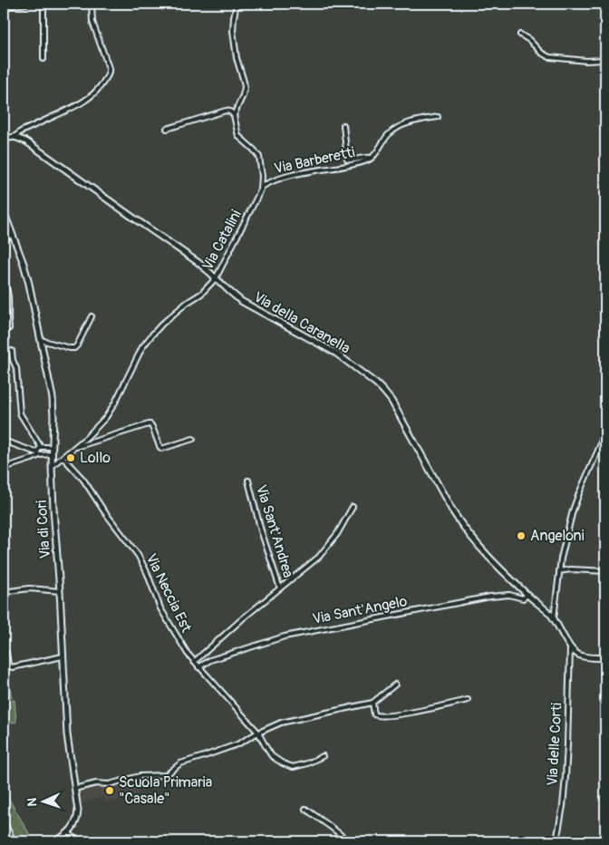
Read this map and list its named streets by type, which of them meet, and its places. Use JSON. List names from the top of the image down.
{
  "streets": {
    "main road": ["Via della Caranella", "Via di Cori"],
    "street": [
      "Via Barberetti",
      "Via Catalini",
      "Via Sant'Andrea",
      "Via Neccia Est",
      "Via Sant'Angelo",
      "Via delle Corti"
    ]
  },
  "crossings": [
    ["Via Barberetti", "Via Catalini"],
    ["Via Catalini", "Via della Caranella"],
    ["Via Catalini", "Via di Cori"],
    ["Via Catalini", "Via Neccia Est"],
    ["Via della Caranella", "Via Sant'Angelo"],
    ["Via della Caranella", "Via delle Corti"],
    ["Via Sant'Andrea", "Via Neccia Est"],
    ["Via Neccia Est", "Via Sant'Angelo"]
  ],
  "places": ["Lollo", "Angeloni", "Scuola Primaria \"Casale\""],
  "north": "left"
}
